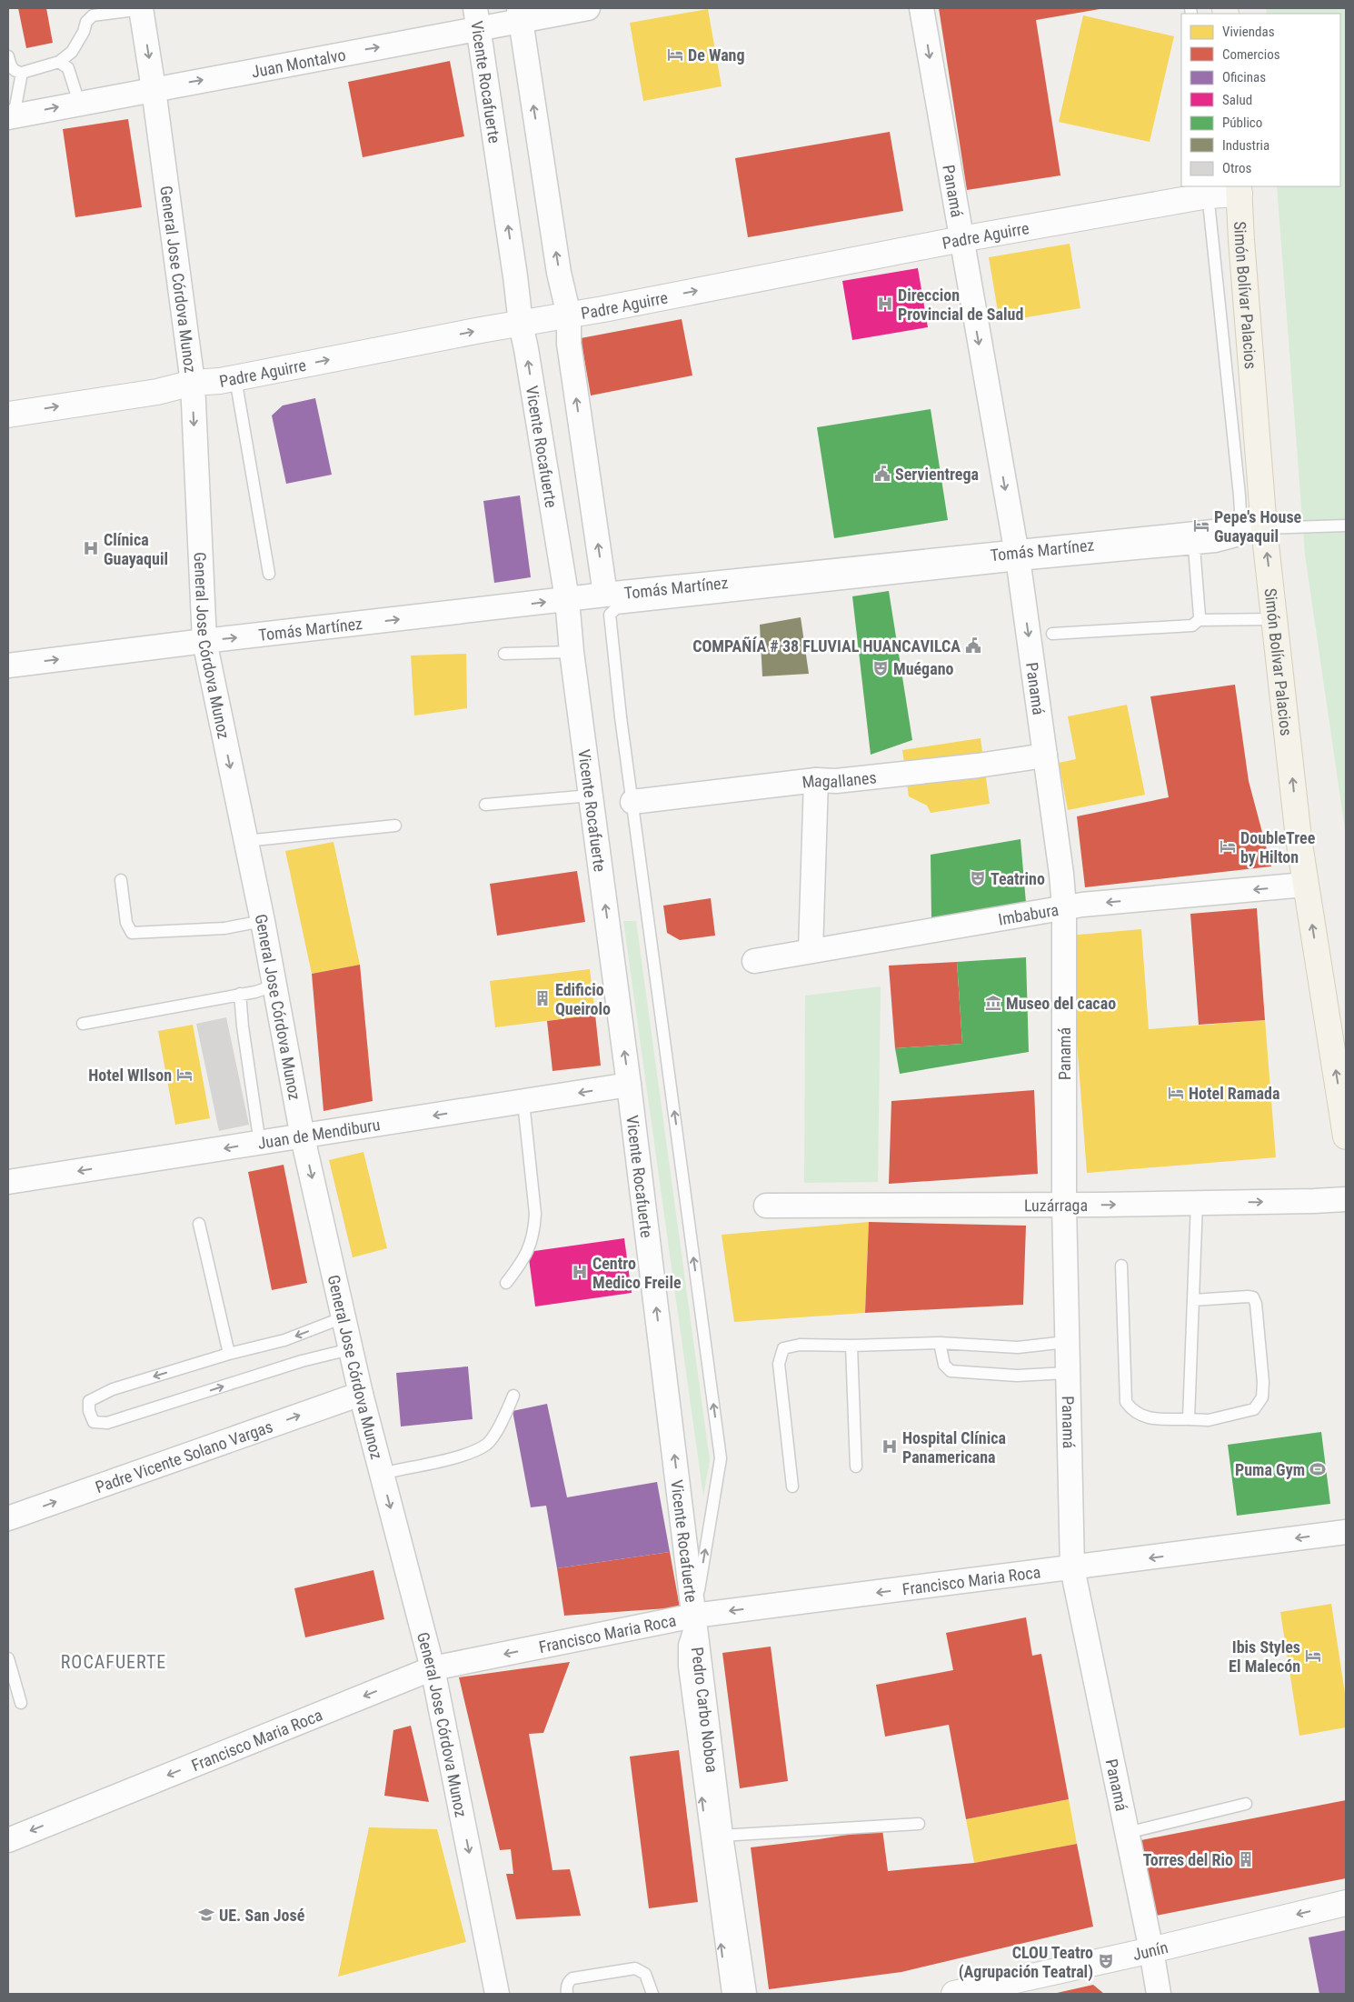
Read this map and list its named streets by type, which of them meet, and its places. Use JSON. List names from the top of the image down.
{
  "streets": {
    "main road": ["Padre Aguirre", "Simón Bolívar Palacios", "Junín"],
    "street": [
      "Juan Montalvo",
      "Vicente Rocafuerte",
      "Panamá",
      "General Jose Córdova Munoz",
      "Tomás Martínez",
      "Magallanes",
      "Imbabura",
      "Juan de Mendiburu",
      "Luzárraga",
      "Padre Vicente Solano Vargas",
      "Francisco Maria Roca",
      "Pedro Carbo Noboa"
    ]
  },
  "crossings": [
    ["Juan Montalvo", "Vicente Rocafuerte"],
    ["Juan Montalvo", "General Jose Córdova Munoz"],
    ["Vicente Rocafuerte", "Padre Aguirre"],
    ["Vicente Rocafuerte", "Tomás Martínez"],
    ["Vicente Rocafuerte", "Juan de Mendiburu"],
    ["Vicente Rocafuerte", "Francisco Maria Roca"],
    ["Vicente Rocafuerte", "Pedro Carbo Noboa"],
    ["Panamá", "Padre Aguirre"],
    ["Panamá", "Tomás Martínez"],
    ["Panamá", "Magallanes"],
    ["Panamá", "Imbabura"],
    ["Panamá", "Luzárraga"],
    ["Panamá", "Francisco Maria Roca"],
    ["Panamá", "Junín"],
    ["Padre Aguirre", "General Jose Córdova Munoz"],
    ["Padre Aguirre", "Simón Bolívar Palacios"],
    ["General Jose Córdova Munoz", "Tomás Martínez"],
    ["General Jose Córdova Munoz", "Juan de Mendiburu"],
    ["General Jose Córdova Munoz", "Padre Vicente Solano Vargas"],
    ["General Jose Córdova Munoz", "Francisco Maria Roca"],
    ["Simón Bolívar Palacios", "Tomás Martínez"],
    ["Simón Bolívar Palacios", "Imbabura"],
    ["Francisco Maria Roca", "Pedro Carbo Noboa"]
  ],
  "one_way": [
    "Juan Montalvo",
    "Panamá",
    "Padre Aguirre",
    "General Jose Córdova Munoz",
    "Simón Bolívar Palacios",
    "Imbabura",
    "Juan de Mendiburu",
    "Luzárraga",
    "Padre Vicente Solano Vargas",
    "Francisco Maria Roca",
    "Junín"
  ],
  "districts": ["ROCAFUERTE"],
  "places": {
    "hotel": [
      "De Wang",
      "Pepe's House Guayaquil",
      "DoubleTree by Hilton",
      "Hotel WIlson",
      "Hotel Ramada",
      "Ibis Styles El Malecón"
    ],
    "hospital": [
      "Direccion Provincial de Salud",
      "Clínica Guayaquil",
      "Centro Medico Freile",
      "Hospital Clínica Panamericana"
    ],
    "public building": ["Servientrega", "COMPAÑÍA # 38 FLUVIAL HUANCAVILCA"],
    "theatre": ["Muégano", "Teatrino", "CLOU Teatro (Agrupación Teatral)"],
    "building": ["Edificio Queirolo", "Torres del Rio"],
    "museum": ["Museo del cacao"],
    "sports": ["Puma Gym"],
    "school or university": ["UE. San José"]
  },
  "legend": [
    "Viviendas",
    "Comercios",
    "Oficinas",
    "Salud",
    "Público",
    "Industria",
    "Otros"
  ]
}
